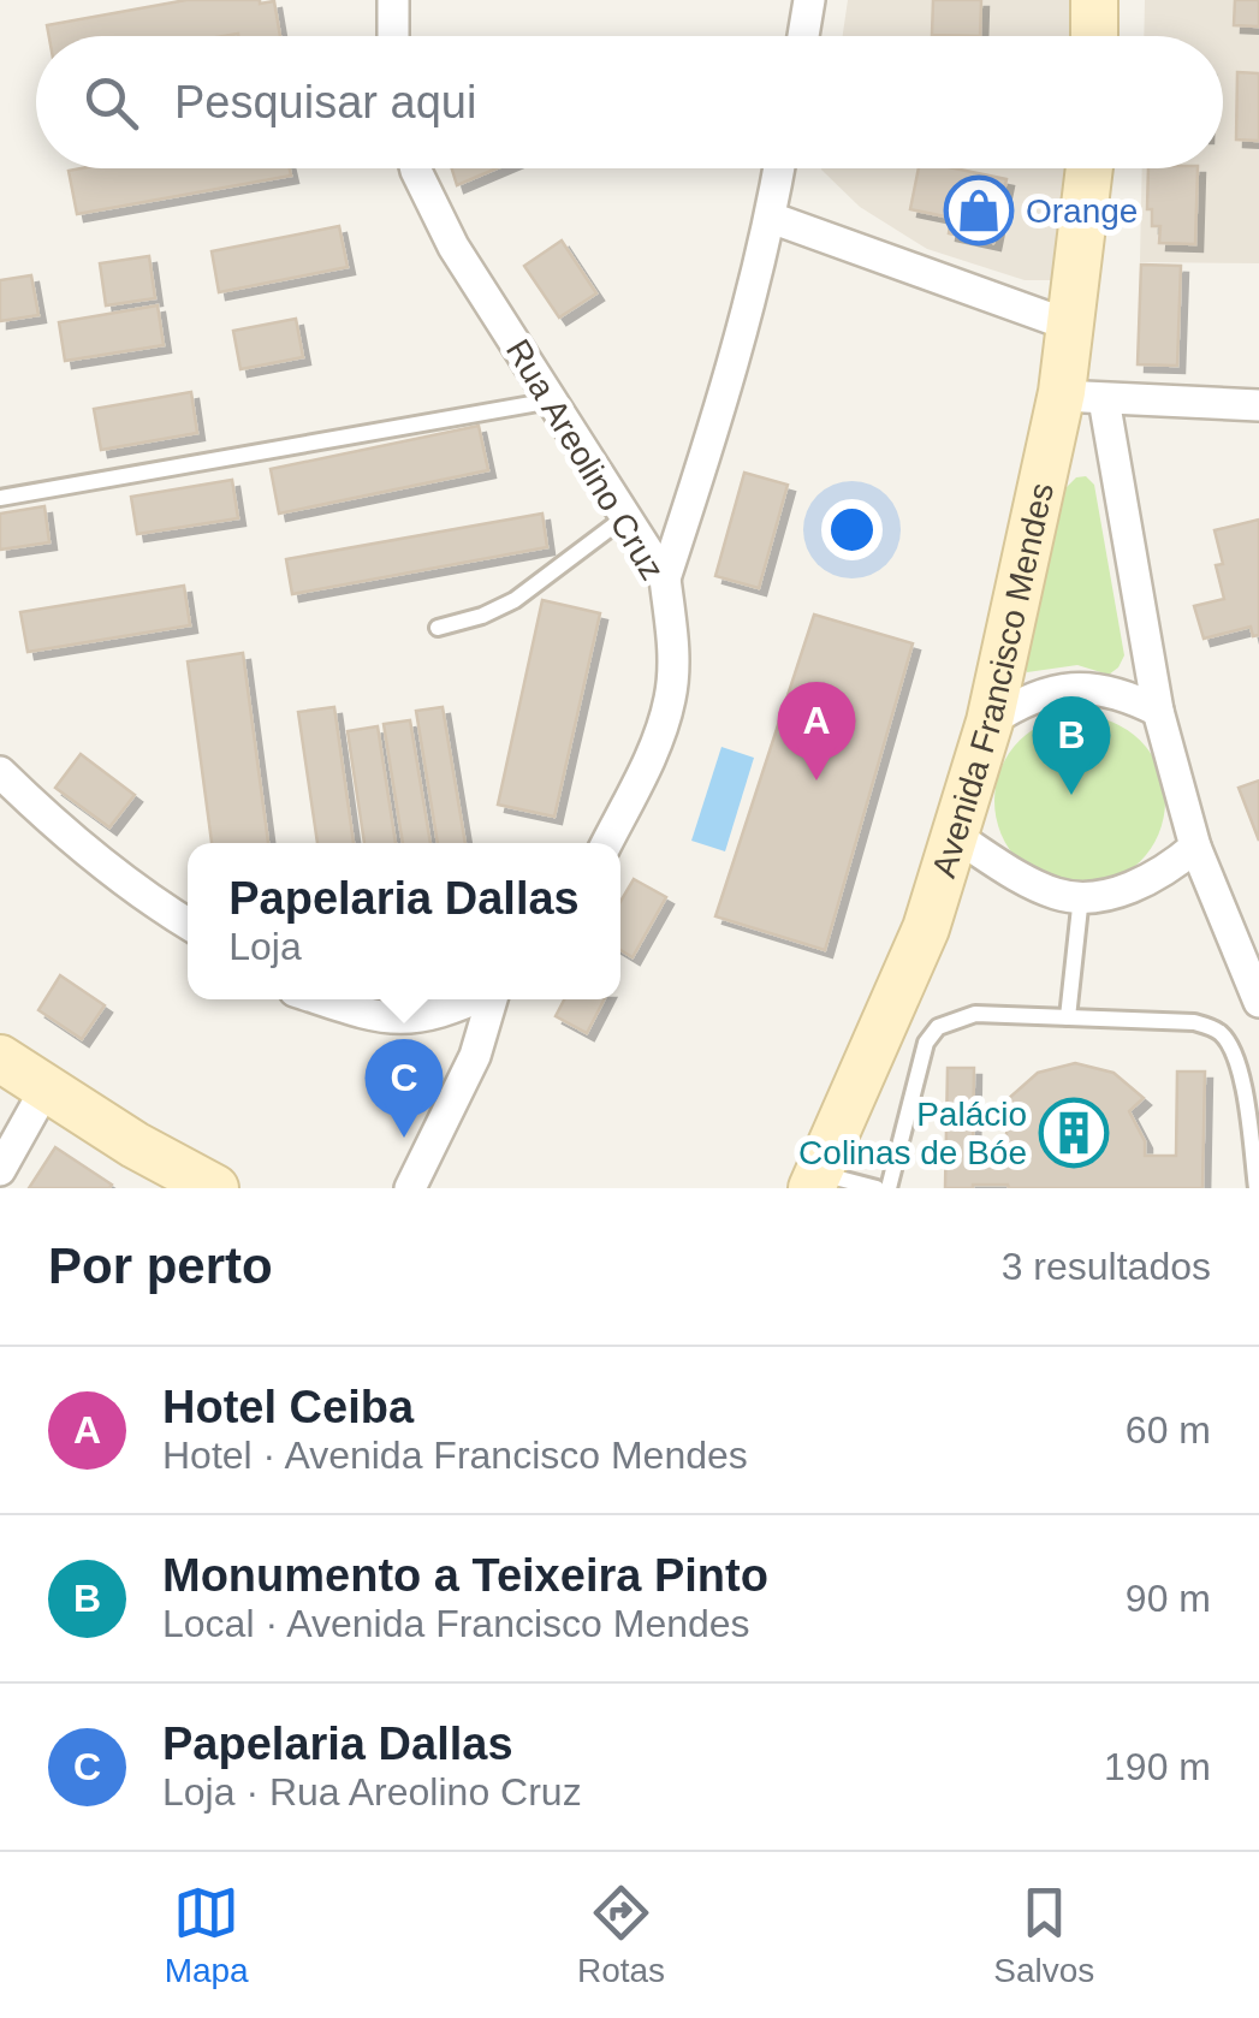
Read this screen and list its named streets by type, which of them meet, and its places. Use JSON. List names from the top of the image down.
{
  "streets": {
    "main road": ["Avenida Francisco Mendes"],
    "street": ["Rua Areolino Cruz"]
  },
  "places": {
    "shop": ["Orange"],
    "building": ["Palácio Colinas de Bóe"]
  },
  "page": {
    "search": "Pesquisar aqui",
    "pins": ["A", "B", "C"],
    "popup": ["Papelaria Dallas", "Loja"],
    "heading": ["Por perto", "3 resultados"],
    "list": [
      {
        "mark": "A",
        "name": "Hotel Ceiba",
        "note": "Hotel · Avenida Francisco Mendes",
        "value": "60 m"
      },
      {
        "mark": "B",
        "name": "Monumento a Teixeira Pinto",
        "note": "Local · Avenida Francisco Mendes",
        "value": "90 m"
      },
      {
        "mark": "C",
        "name": "Papelaria Dallas",
        "note": "Loja · Rua Areolino Cruz",
        "value": "190 m"
      }
    ],
    "nav": ["Mapa", "Rotas", "Salvos"]
  }
}
